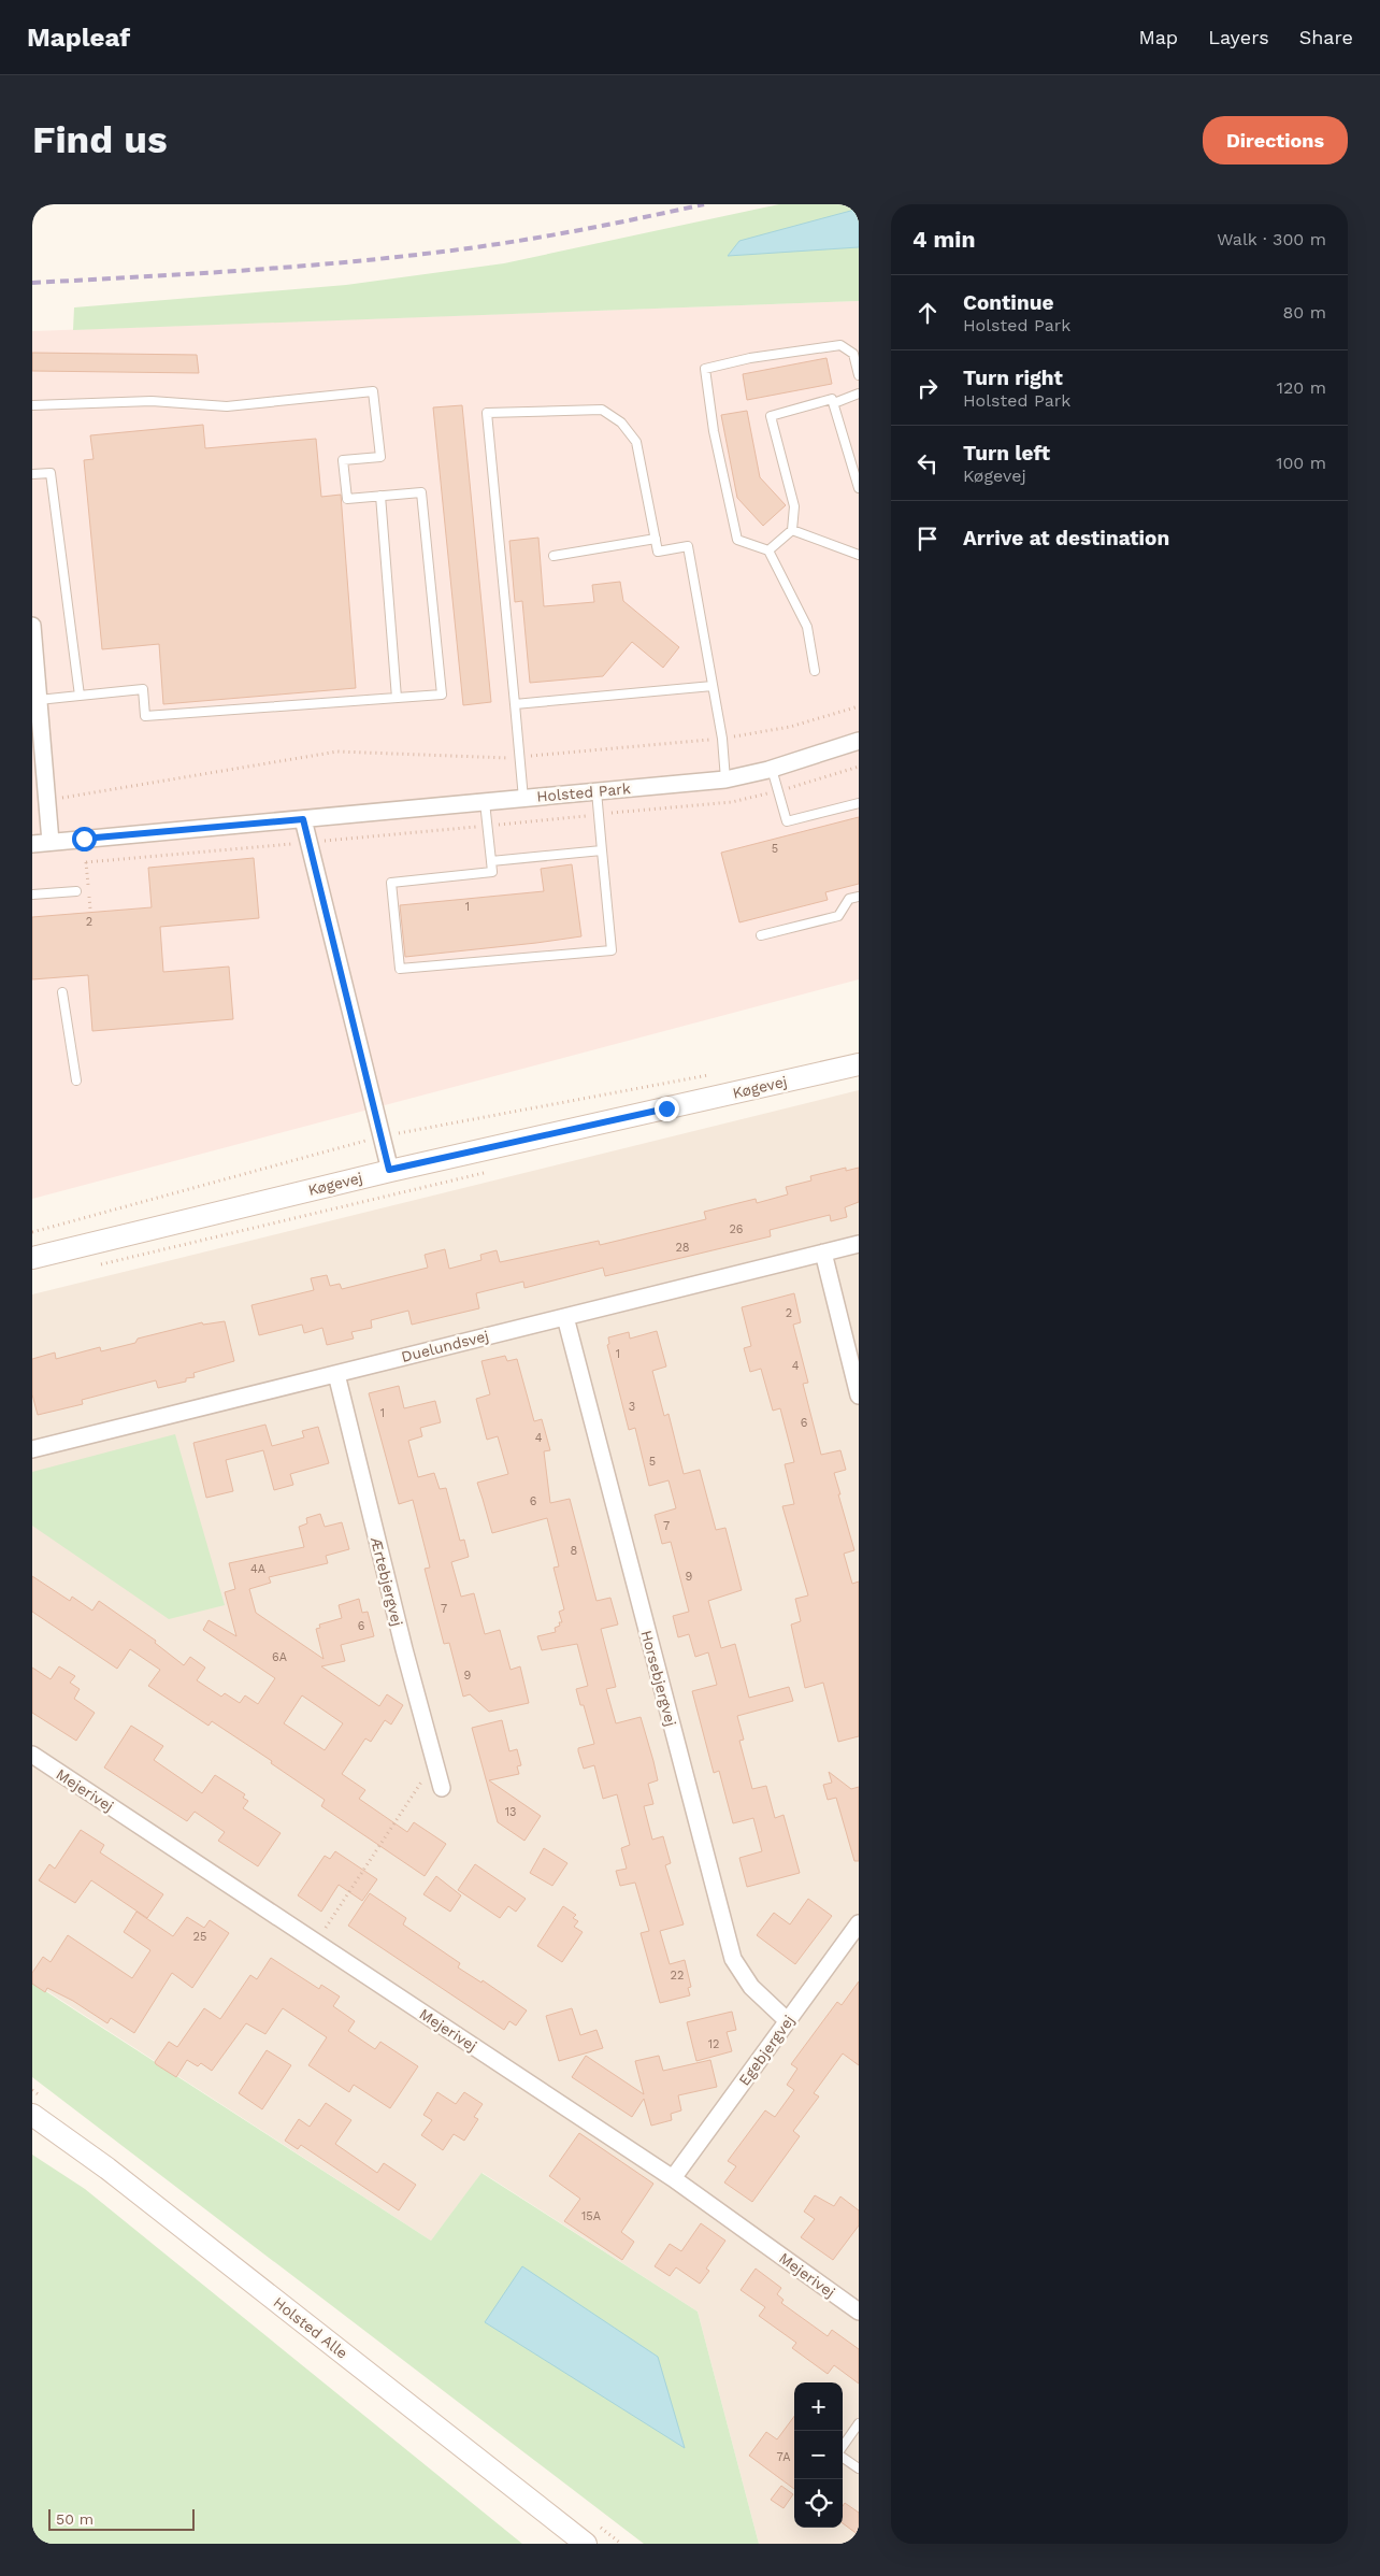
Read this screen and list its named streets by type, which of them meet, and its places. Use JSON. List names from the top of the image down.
{
  "streets": {
    "street": [
      "Holsted Park",
      "Køgevej",
      "Duelundsvej",
      "Ærtebjergvej",
      "Horsebjergvej",
      "Mejerivej",
      "Egebjergvej",
      "Holsted Alle"
    ]
  },
  "crossings": [
    ["Duelundsvej", "Ærtebjergvej"],
    ["Duelundsvej", "Horsebjergvej"],
    ["Horsebjergvej", "Egebjergvej"],
    ["Mejerivej", "Egebjergvej"]
  ],
  "house_numbers": [
    "5",
    "1",
    "2",
    "26",
    "28",
    "2",
    "1",
    "4",
    "3",
    "1",
    "6",
    "4",
    "5",
    "6",
    "7",
    "8",
    "4A",
    "9",
    "7",
    "6",
    "6A",
    "9",
    "13",
    "25",
    "22",
    "12",
    "15A",
    "7A"
  ],
  "scale_bar": "50 m",
  "page": {
    "header": "Mapleaf",
    "nav": ["Map", "Layers", "Share"],
    "buttons": "Directions",
    "title": "Find us",
    "heading": ["4 min", "Walk · 300 m"],
    "list": [
      ["Continue", "Holsted Park", "80 m"],
      ["Turn right", "Holsted Park", "120 m"],
      ["Turn left", "Køgevej", "100 m"],
      "Arrive at destination"
    ],
    "map_buttons": ["+", "−"],
    "scale": "50 m"
  }
}
